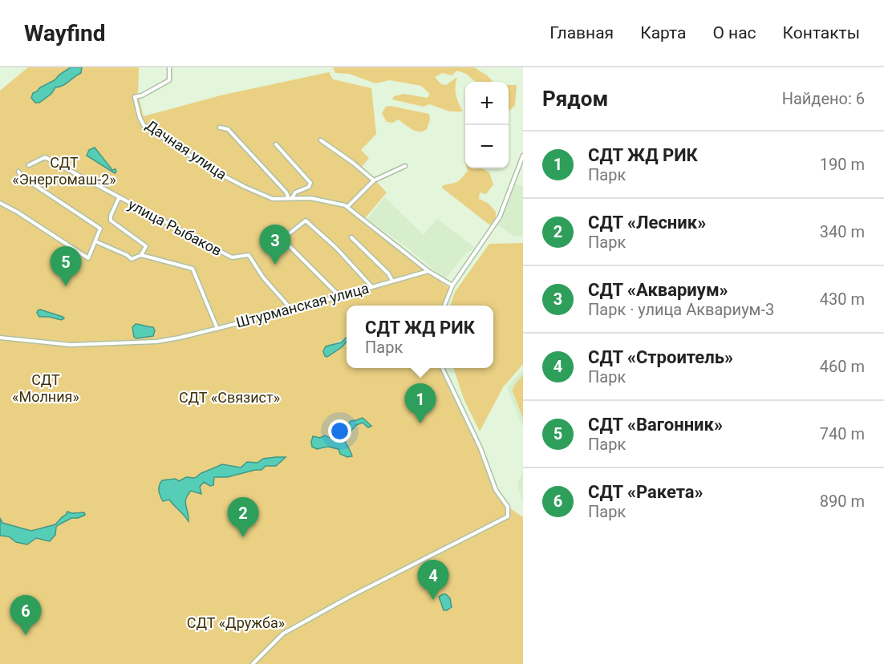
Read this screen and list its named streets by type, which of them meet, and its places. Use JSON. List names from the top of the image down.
{
  "streets": {
    "street": ["Дачная улица", "улица Рыбаков", "Штурманская улица"]
  },
  "crossings": [
    ["Дачная улица", "Штурманская улица"],
    ["улица Рыбаков", "Штурманская улица"]
  ],
  "parks": [
    "СДТ «Энергомаш-2»",
    "СДТ «Молния»",
    "СДТ «Связист»",
    "СДТ «Дружба»"
  ],
  "page": {
    "header": "Wayfind",
    "nav": [
      "Главная",
      "Карта",
      "О нас",
      "Контакты"
    ],
    "heading": ["Рядом", "Найдено: 6"],
    "map_buttons": ["+", "−"],
    "list": [
      {
        "mark": "1",
        "name": "СДТ ЖД РИК",
        "note": "Парк",
        "value": "190 m"
      },
      {
        "mark": "2",
        "name": "СДТ «Лесник»",
        "note": "Парк",
        "value": "340 m"
      },
      {
        "mark": "3",
        "name": "СДТ «Аквариум»",
        "note": "Парк · улица Аквариум-3",
        "value": "430 m"
      },
      {
        "mark": "4",
        "name": "СДТ «Строитель»",
        "note": "Парк",
        "value": "460 m"
      },
      {
        "mark": "5",
        "name": "СДТ «Вагонник»",
        "note": "Парк",
        "value": "740 m"
      },
      {
        "mark": "6",
        "name": "СДТ «Ракета»",
        "note": "Парк",
        "value": "890 m"
      }
    ],
    "pins": [
      "3",
      "5",
      "1",
      "2",
      "4",
      "6"
    ],
    "popup": ["СДТ ЖД РИК", "Парк"]
  }
}
